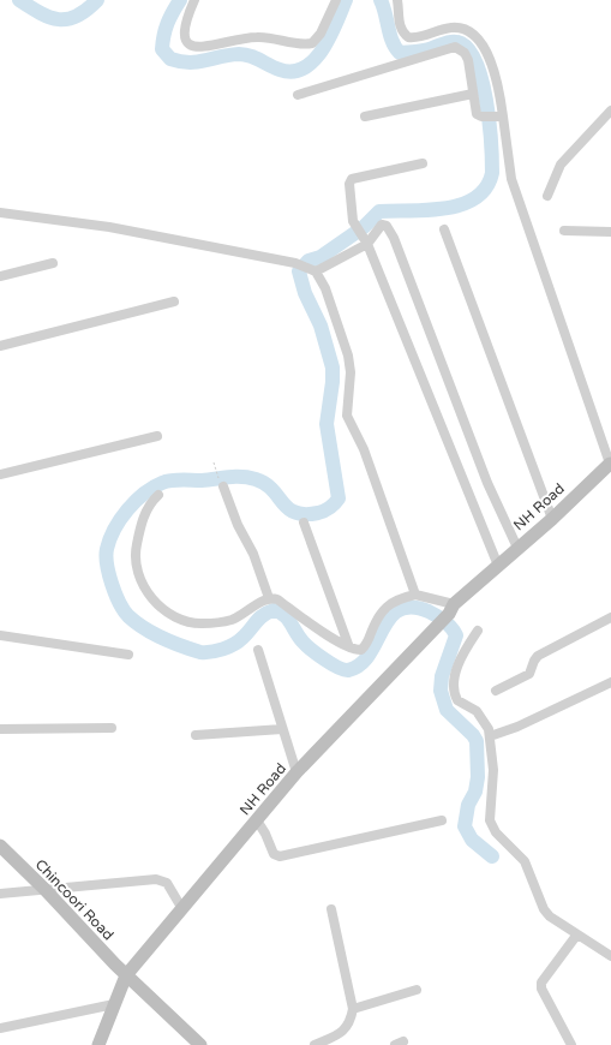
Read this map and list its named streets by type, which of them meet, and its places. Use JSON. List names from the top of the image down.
{
  "streets": {
    "main road": ["NH Road", "Chincoori Road"]
  },
  "crossings": [
    ["NH Road", "Chincoori Road"]
  ]
}
